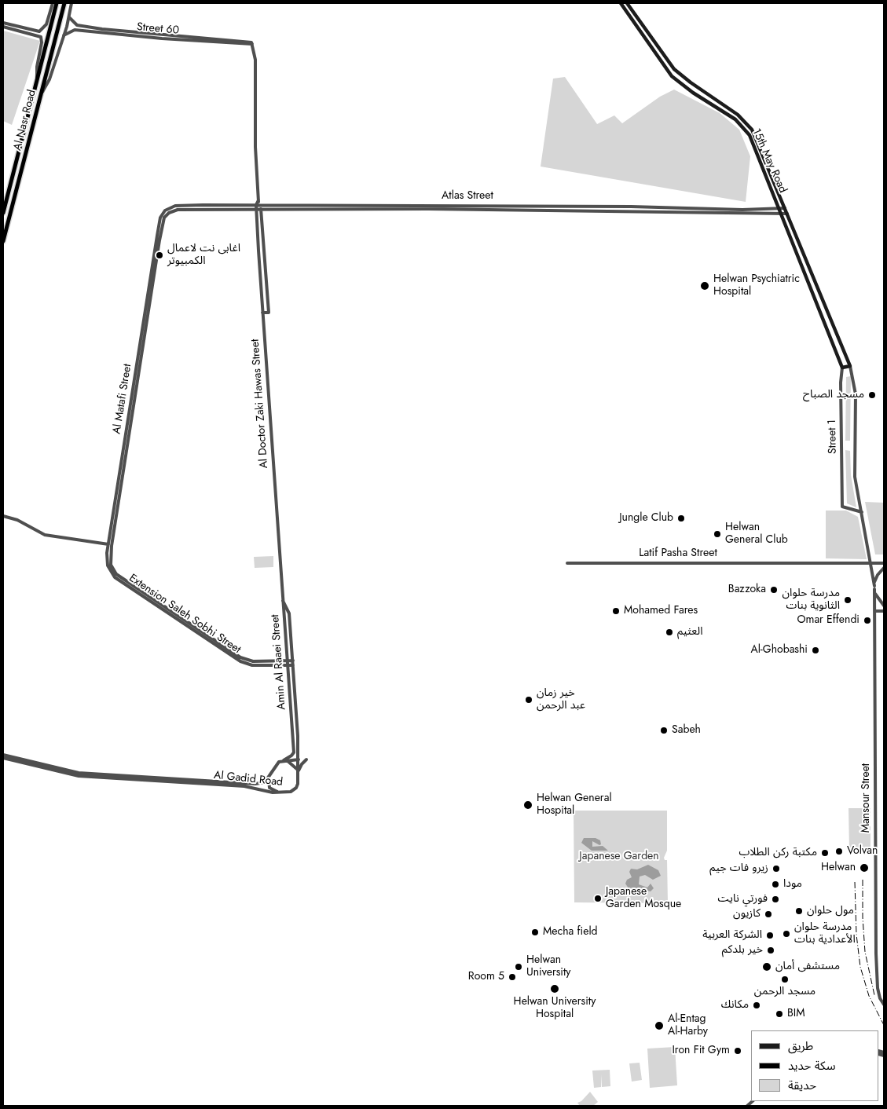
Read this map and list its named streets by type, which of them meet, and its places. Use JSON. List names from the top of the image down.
{
  "streets": {
    "highway": ["Al Nasr Road"],
    "main road": ["15th May Road"],
    "street": [
      "Street 60",
      "Atlas Street",
      "Al Matafi Street",
      "Al Doctor Zaki Hawas Street",
      "Street 1",
      "Latif Pasha Street",
      "Extension Saleh Sobhi Street",
      "Amin Al Raaei Street",
      "Al Gadid Road",
      "Mansour Street"
    ]
  },
  "crossings": [
    ["Street 60", "Atlas Street"],
    ["Street 60", "Al Doctor Zaki Hawas Street"],
    ["15th May Road", "Atlas Street"],
    ["15th May Road", "Street 1"],
    ["15th May Road", "Mansour Street"],
    ["Atlas Street", "Al Matafi Street"],
    ["Atlas Street", "Al Doctor Zaki Hawas Street"],
    ["Al Matafi Street", "Extension Saleh Sobhi Street"],
    ["Al Doctor Zaki Hawas Street", "Amin Al Raaei Street"],
    ["Street 1", "Mansour Street"],
    ["Latif Pasha Street", "Mansour Street"],
    ["Extension Saleh Sobhi Street", "Amin Al Raaei Street"],
    ["Amin Al Raaei Street", "Al Gadid Road"]
  ],
  "parks": ["Japanese Garden"],
  "places": [
    "اغابى نت لاعمال الكمبيوتر",
    "Helwan Psychiatric Hospital",
    "مسجد الصباح",
    "Jungle Club",
    "Helwan General Club",
    "Bazzoka",
    "مدرسة حلوان الثانوية بنات",
    "Mohamed Fares",
    "Omar Effendi",
    "العثيم",
    "Al-Ghobashi",
    "خير زمان عبد الرحمن",
    "Sabeh",
    "Helwan General Hospital",
    "Volvan",
    "مكتبة ركن الطلاب",
    "Helwan",
    "زيرو فات جيم",
    "مودا",
    "Japanese Garden Mosque",
    "فورتي نايت",
    "مول حلوان",
    "كازيون",
    "Mecha field",
    "مدرسة حلوان الأعدادية بنات",
    "الشركة العربية",
    "خير بلدكم",
    "Helwan University",
    "مستشفى أمان",
    "Room 5",
    "مسجد الرحمن",
    "Helwan University Hospital",
    "مكانك",
    "BIM",
    "Al-Entag Al-Harby",
    "Iron Fit Gym"
  ],
  "legend": ["طريق", "سكة حديد", "حديقة"]
}
